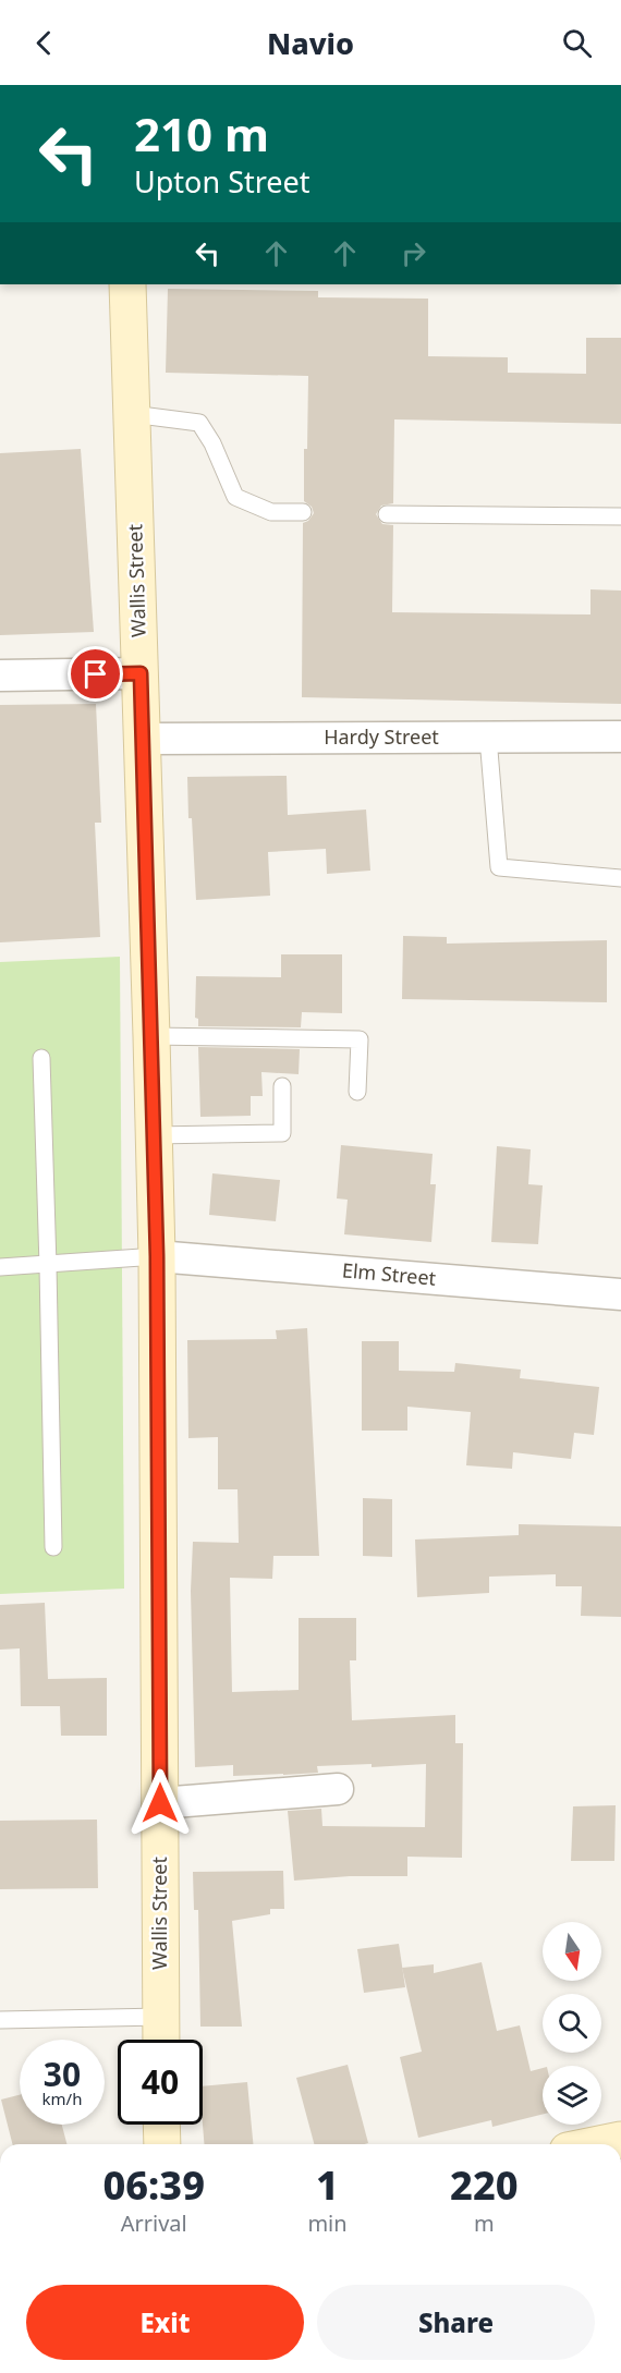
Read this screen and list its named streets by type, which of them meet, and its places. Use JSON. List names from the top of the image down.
{
  "streets": {
    "street": ["Wallis Street", "Hardy Street", "Elm Street"]
  },
  "crossings": [
    ["Wallis Street", "Hardy Street"],
    ["Wallis Street", "Elm Street"]
  ],
  "north": "bottom",
  "page": {
    "header": "Navio",
    "turn": ["210 m", "Upton Street"],
    "speed": "30 km/h",
    "limit": "40",
    "eta": [
      "06:39",
      "Arrival",
      "1",
      "min",
      "220",
      "m"
    ],
    "buttons": ["Exit", "Share"]
  }
}
